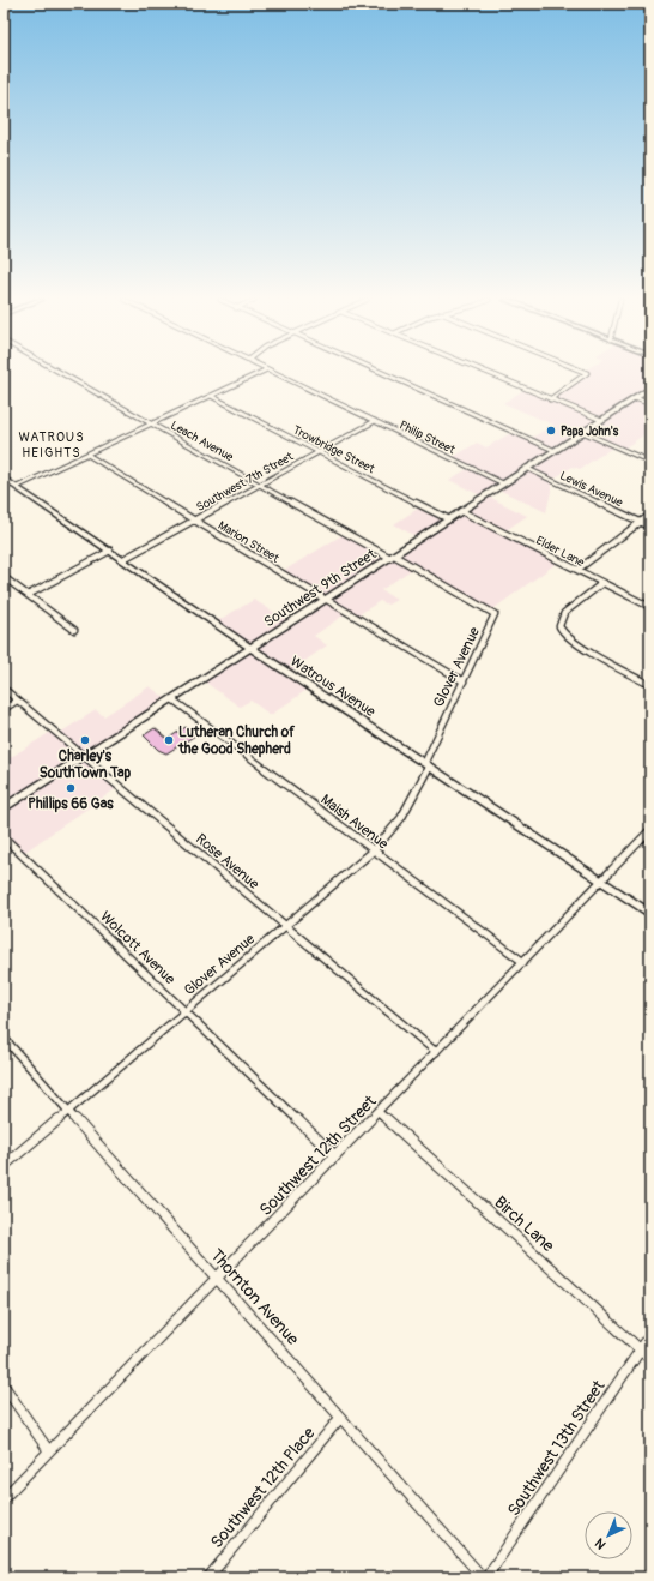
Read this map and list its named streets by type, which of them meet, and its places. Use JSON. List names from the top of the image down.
{
  "streets": {
    "main road": ["Southwest 9th Street", "Watrous Avenue"],
    "street": [
      "Philip Street",
      "Leach Avenue",
      "Trowbridge Street",
      "Southwest 7th Street",
      "Lewis Avenue",
      "Marion Street",
      "Elder Lane",
      "Glover Avenue",
      "Maish Avenue",
      "Rose Avenue",
      "Wolcott Avenue",
      "Southwest 12th Street",
      "Birch Lane",
      "Thornton Avenue",
      "Southwest 13th Street",
      "Southwest 12th Place"
    ]
  },
  "crossings": [
    ["Philip Street", "Southwest 7th Street"],
    ["Philip Street", "Southwest 9th Street"],
    ["Leach Avenue", "Southwest 7th Street"],
    ["Leach Avenue", "Southwest 9th Street"],
    ["Leach Avenue", "Glover Avenue"],
    ["Trowbridge Street", "Southwest 7th Street"],
    ["Trowbridge Street", "Southwest 9th Street"],
    ["Southwest 7th Street", "Marion Street"],
    ["Southwest 7th Street", "Watrous Avenue"],
    ["Lewis Avenue", "Southwest 9th Street"],
    ["Marion Street", "Southwest 9th Street"],
    ["Marion Street", "Glover Avenue"],
    ["Elder Lane", "Southwest 9th Street"],
    ["Southwest 9th Street", "Watrous Avenue"],
    ["Southwest 9th Street", "Maish Avenue"],
    ["Southwest 9th Street", "Rose Avenue"],
    ["Glover Avenue", "Watrous Avenue"],
    ["Glover Avenue", "Maish Avenue"],
    ["Glover Avenue", "Rose Avenue"],
    ["Glover Avenue", "Wolcott Avenue"],
    ["Glover Avenue", "Thornton Avenue"],
    ["Watrous Avenue", "Southwest 12th Street"],
    ["Maish Avenue", "Southwest 12th Street"],
    ["Rose Avenue", "Southwest 12th Street"],
    ["Wolcott Avenue", "Southwest 12th Street"],
    ["Southwest 12th Street", "Birch Lane"],
    ["Southwest 12th Street", "Thornton Avenue"],
    ["Birch Lane", "Southwest 13th Street"],
    ["Thornton Avenue", "Southwest 12th Place"]
  ],
  "districts": ["WATROUS HEIGHTS"],
  "places": [
    "Papa John's",
    "Charley's SouthTown Tap",
    "Lutheran Church of the Good Shepherd",
    "Phillips 66 Gas"
  ],
  "north": "bottom left"
}
